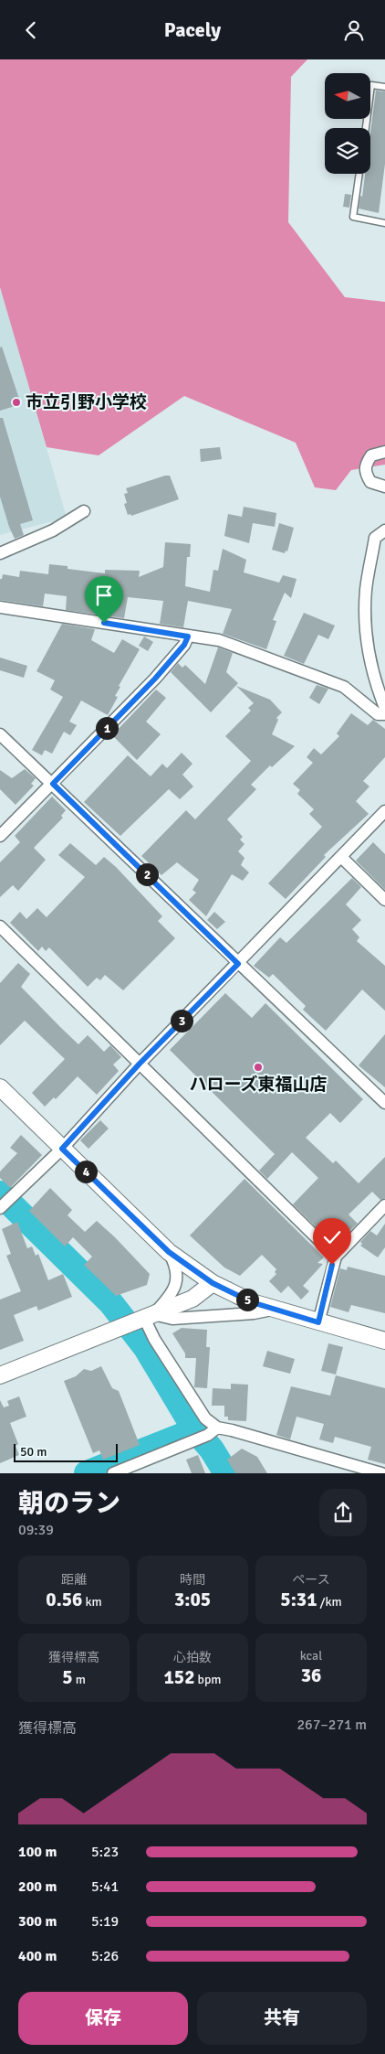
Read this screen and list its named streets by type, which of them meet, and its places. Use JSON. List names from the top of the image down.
{
  "places": ["市立引野小学校", "ハローズ東福山店"],
  "scale_bar": "50 m",
  "north": "left",
  "page": {
    "header": "Pacely",
    "pins": [
      "1",
      "2",
      "3",
      "4",
      "5"
    ],
    "scale": "50 m",
    "heading": ["朝のラン", "09:39"],
    "stats": [
      ["距離", "0.56 km"],
      ["時間", "3:05"],
      ["ペース", "5:31 /km"],
      ["獲得標高", "5 m"],
      ["心拍数", "152 bpm"],
      ["kcal", "36"]
    ],
    "chart": ["獲得標高", "267–271 m"],
    "list": [
      {
        "name": "100 m",
        "note": "5:23"
      },
      {
        "name": "200 m",
        "note": "5:41"
      },
      {
        "name": "300 m",
        "note": "5:19"
      },
      {
        "name": "400 m",
        "note": "5:26"
      }
    ],
    "buttons": ["保存", "共有"]
  }
}
